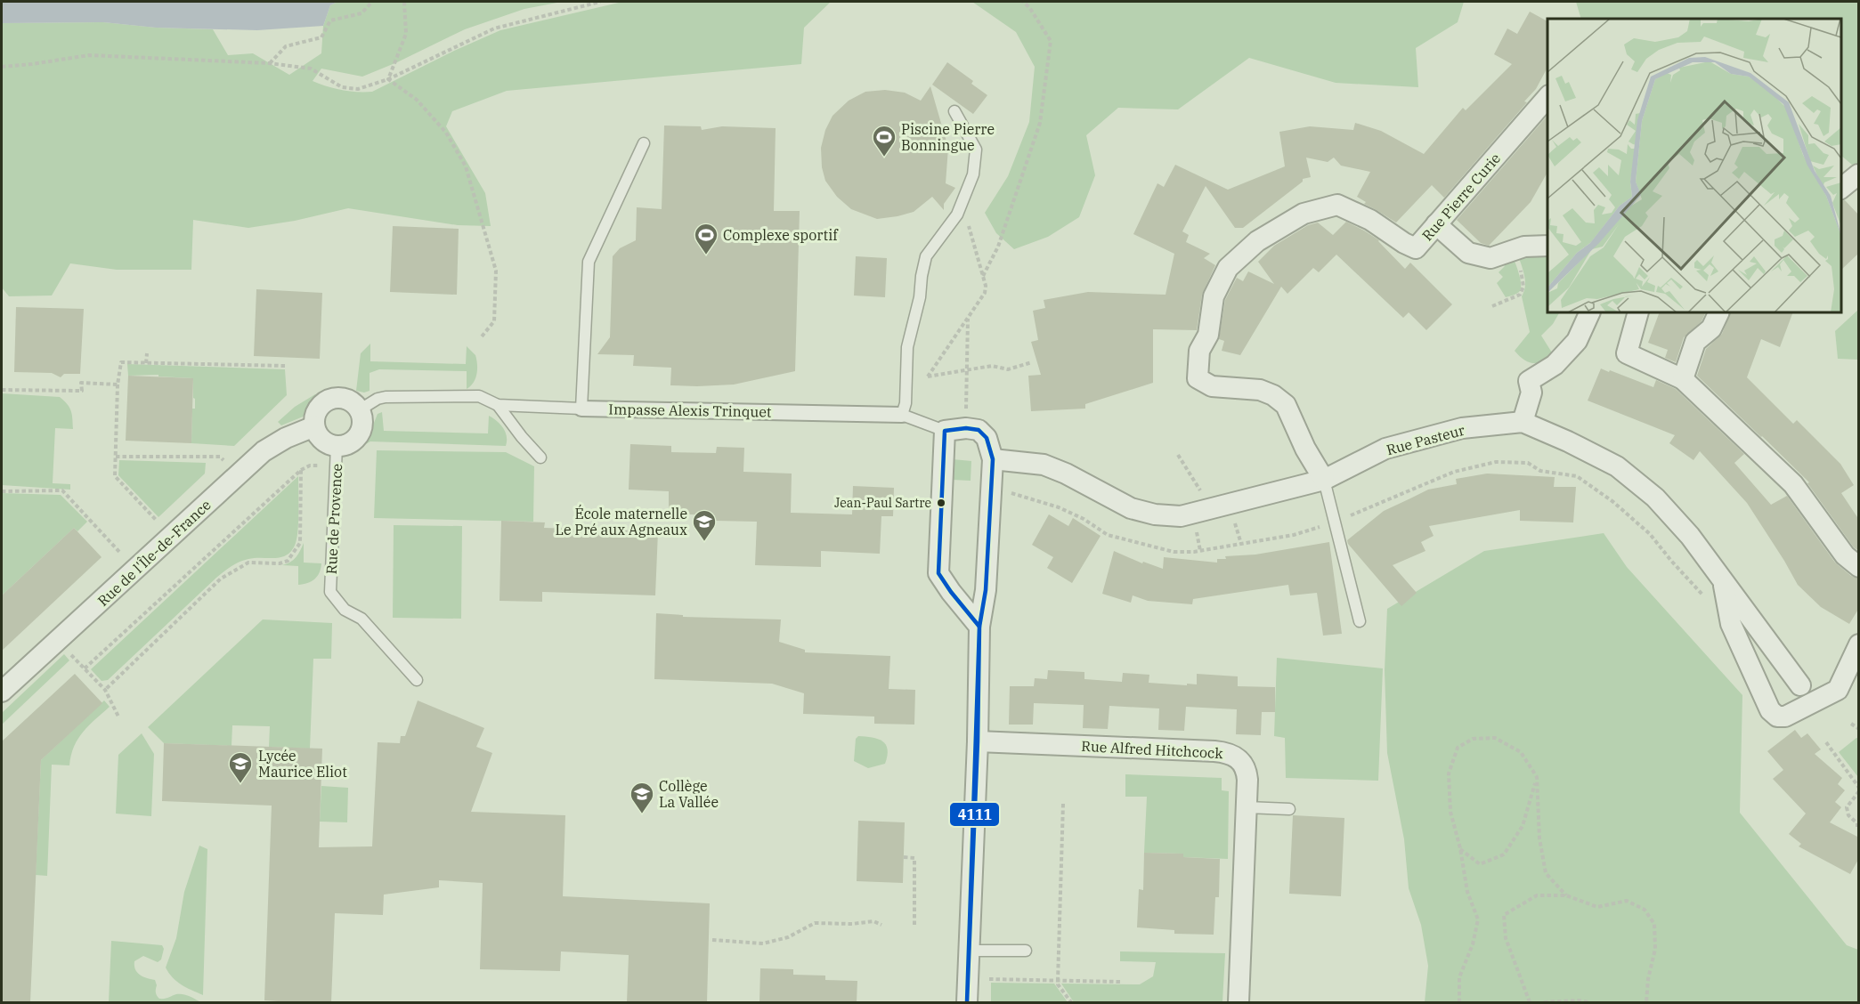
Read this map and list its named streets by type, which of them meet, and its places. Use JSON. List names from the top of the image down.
{
  "streets": {
    "street": [
      "Rue Pierre Curie",
      "Impasse Alexis Trinquet",
      "Rue Pasteur",
      "Rue de l'Île-de-France",
      "Rue Alfred Hitchcock"
    ],
    "lane": ["Rue de Provence"]
  },
  "crossings": [
    ["Rue Pierre Curie", "Rue Pasteur"],
    ["Impasse Alexis Trinquet", "Rue de Provence"],
    ["Impasse Alexis Trinquet", "Rue de l'Île-de-France"],
    ["Rue de Provence", "Rue de l'Île-de-France"]
  ],
  "places": {
    "sports": ["Piscine Pierre Bonningue", "Complexe sportif"],
    "other": ["Jean-Paul Sartre"],
    "school or university": ["École maternelle Le Pré aux Agneaux", "Lycée Maurice Eliot", "Collège La Vallée"]
  },
  "lines": ["transit line 4111"]
}
